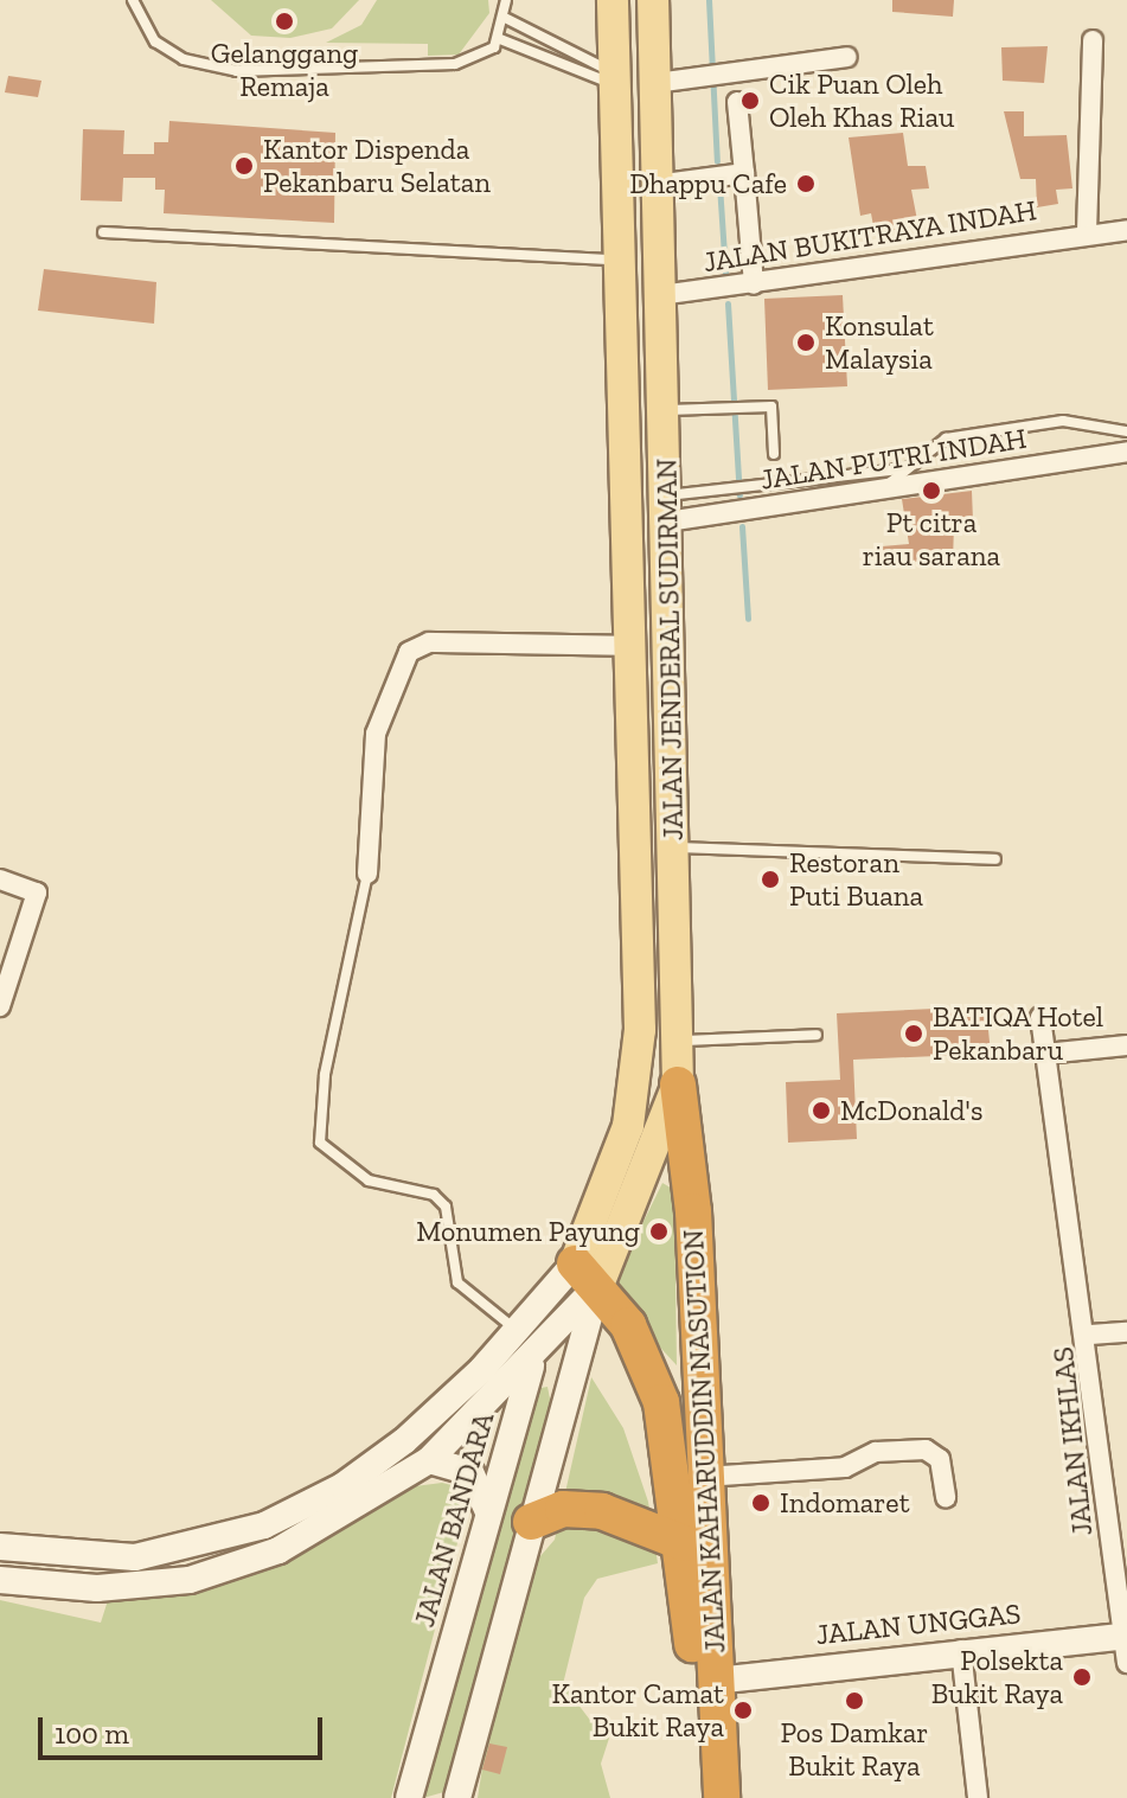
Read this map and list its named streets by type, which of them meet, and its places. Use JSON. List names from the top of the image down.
{
  "streets": {
    "highway": ["JALAN KAHARUDDIN NASUTION"],
    "main road": ["JALAN JENDERAL SUDIRMAN"],
    "street": [
      "JALAN BUKITRAYA INDAH",
      "JALAN PUTRI INDAH",
      "JALAN IKHLAS",
      "JALAN BANDARA",
      "JALAN UNGGAS"
    ]
  },
  "crossings": [
    ["JALAN BUKITRAYA INDAH", "JALAN JENDERAL SUDIRMAN"],
    ["JALAN PUTRI INDAH", "JALAN JENDERAL SUDIRMAN"],
    ["JALAN JENDERAL SUDIRMAN", "JALAN KAHARUDDIN NASUTION"],
    ["JALAN KAHARUDDIN NASUTION", "JALAN UNGGAS"],
    ["JALAN IKHLAS", "JALAN UNGGAS"]
  ],
  "places": [
    "Gelanggang Remaja",
    "Cik Puan Oleh Oleh Khas Riau",
    "Kantor Dispenda Pekanbaru Selatan",
    "Dhappu Cafe",
    "Konsulat Malaysia",
    "Pt citra riau sarana",
    "Restoran Puti Buana",
    "BATIQA Hotel Pekanbaru",
    "McDonald's",
    "Monumen Payung",
    "Indomaret",
    "Polsekta Bukit Raya",
    "Pos Damkar Bukit Raya",
    "Kantor Camat Bukit Raya"
  ],
  "scale_bar": "100 m"
}
